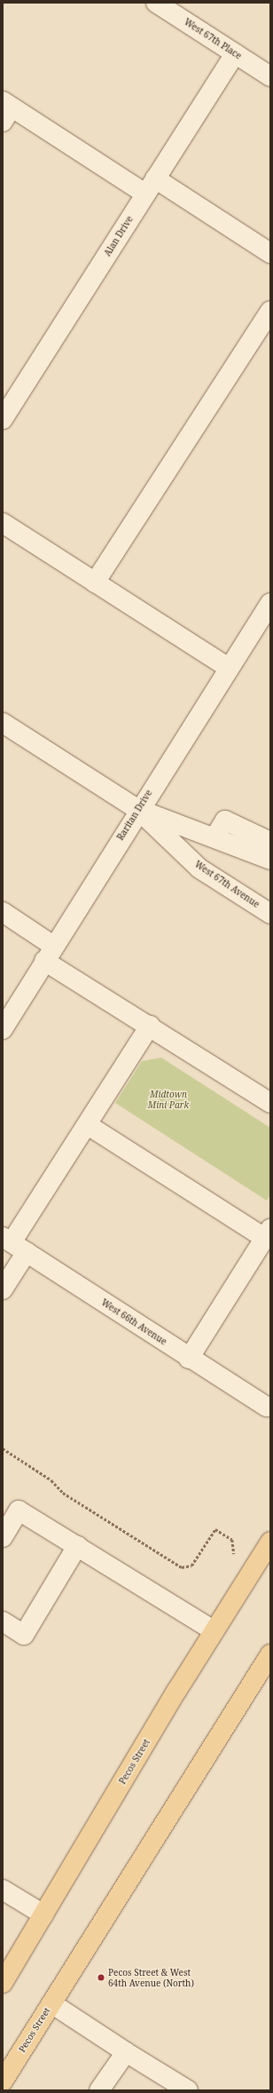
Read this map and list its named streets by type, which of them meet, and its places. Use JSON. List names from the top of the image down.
{
  "streets": {
    "main road": ["Pecos Street"],
    "street": [
      "West 67th Place",
      "Alan Drive",
      "Raritan Drive",
      "West 67th Avenue",
      "West 66th Avenue"
    ]
  },
  "crossings": [
    ["West 67th Place", "Alan Drive"],
    ["Raritan Drive", "West 67th Avenue"]
  ],
  "parks": ["Midtown Mini Park"],
  "places": ["Pecos Street & West 64th Avenue (North)"]
}
